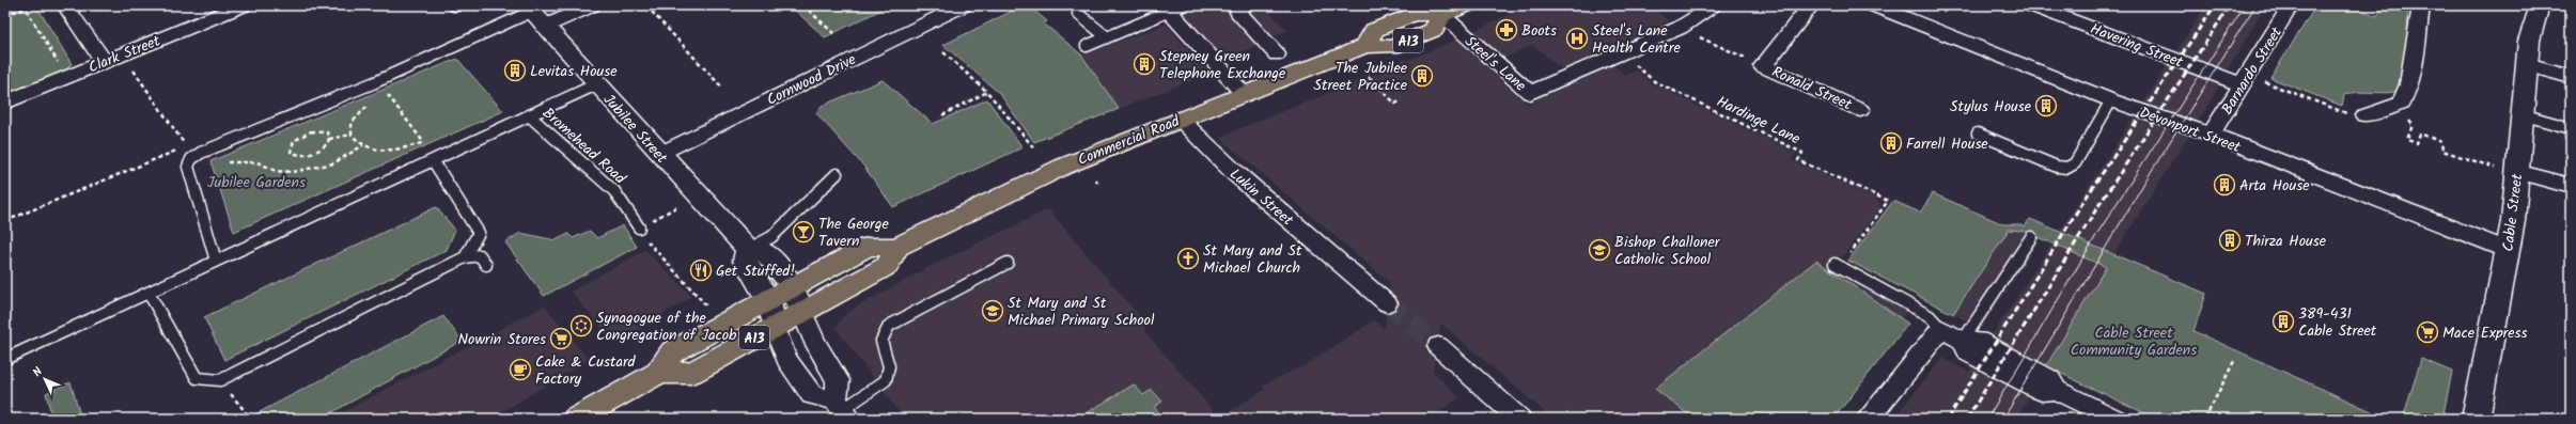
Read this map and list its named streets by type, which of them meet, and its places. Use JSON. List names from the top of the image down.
{
  "streets": {
    "highway": ["A13", "Commercial Road"],
    "main road": ["Jubilee Street", "Cable Street"],
    "street": [
      "Havering Street",
      "Clark Street",
      "Steel's Lane",
      "Barnardo Street",
      "Cornwood Drive",
      "Ronald Street",
      "Devonport Street",
      "Lukin Street"
    ],
    "lane": ["Bromehead Road"],
    "path": ["Hardinge Lane"]
  },
  "crossings": [
    ["Havering Street", "Barnardo Street"],
    ["Steel's Lane", "Hardinge Lane"],
    ["Steel's Lane", "Commercial Road"],
    ["Barnardo Street", "Devonport Street"],
    ["Cornwood Drive", "Jubilee Street"],
    ["Jubilee Street", "Commercial Road"],
    ["Devonport Street", "Cable Street"],
    ["Commercial Road", "Lukin Street"]
  ],
  "parks": ["Jubilee Gardens", "Cable Street Community Gardens"],
  "places": {
    "pharmacy": ["Boots"],
    "hospital": ["Steel's Lane Health Centre"],
    "building": [
      "Stepney Green Telephone Exchange",
      "Levitas House",
      "The Jubilee Street Practice",
      "Stylus House",
      "Farrell House",
      "Arta House",
      "Thirza House",
      "389-431 Cable Street"
    ],
    "bar": ["The George Tavern"],
    "school or university": ["Bishop Challoner Catholic School", "St Mary and St Michael Primary School"],
    "church": ["St Mary and St Michael Church"],
    "restaurant": ["Get Stuffed!"],
    "synagogue": ["Synagogue of the Congregation of Jacob"],
    "supermarket": ["Mace Express", "Nowrin Stores"],
    "cafe": ["Cake & Custard Factory"]
  },
  "north": "top left"
}
